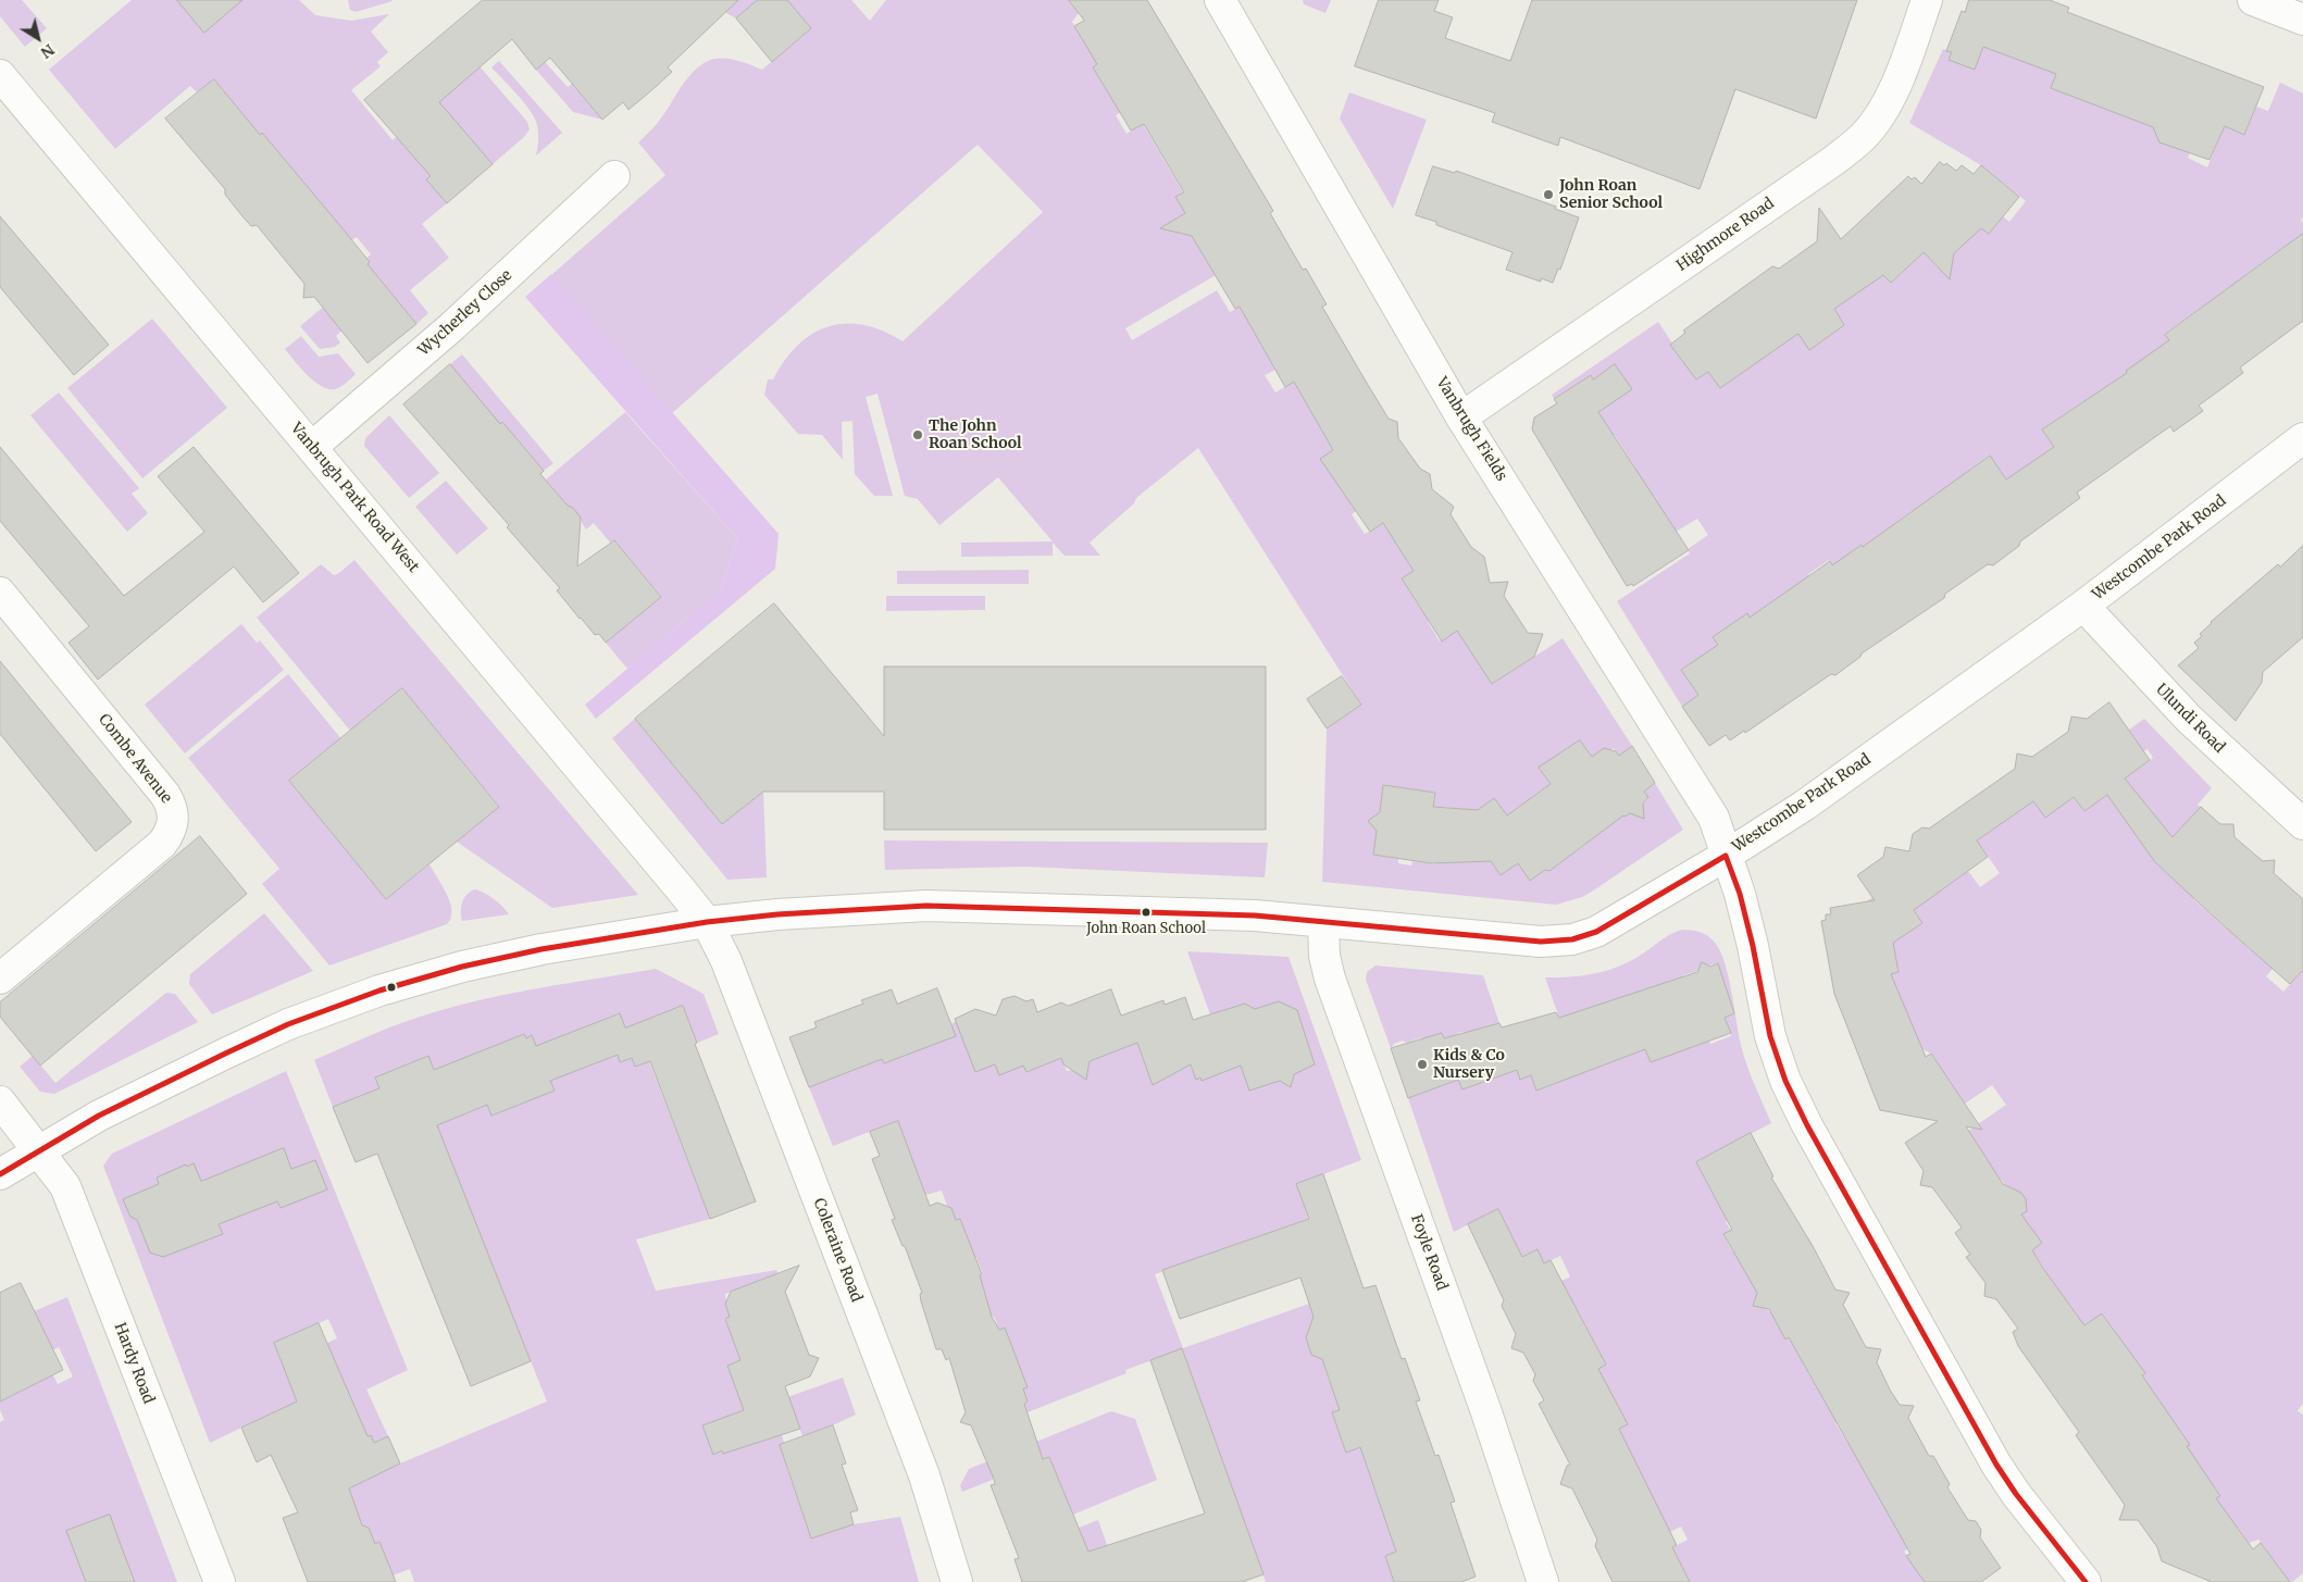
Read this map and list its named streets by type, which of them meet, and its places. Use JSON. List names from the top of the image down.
{
  "streets": {
    "street": [
      "Highmore Road",
      "Wycherley Close",
      "Vanbrugh Fields",
      "Vanbrugh Park Road West",
      "Westcombe Park Road",
      "Ulundi Road",
      "Combe Avenue",
      "Coleraine Road",
      "Foyle Road",
      "Hardy Road"
    ]
  },
  "crossings": [
    ["Highmore Road", "Vanbrugh Fields"],
    ["Wycherley Close", "Vanbrugh Park Road West"],
    ["Vanbrugh Fields", "Westcombe Park Road"],
    ["Vanbrugh Park Road West", "Westcombe Park Road"],
    ["Vanbrugh Park Road West", "Coleraine Road"],
    ["Westcombe Park Road", "Ulundi Road"],
    ["Westcombe Park Road", "Coleraine Road"],
    ["Westcombe Park Road", "Foyle Road"],
    ["Westcombe Park Road", "Hardy Road"]
  ],
  "places": [
    "John Roan Senior School",
    "The John Roan School",
    "John Roan School",
    "Kids & Co Nursery"
  ],
  "north": "bottom right"
}
